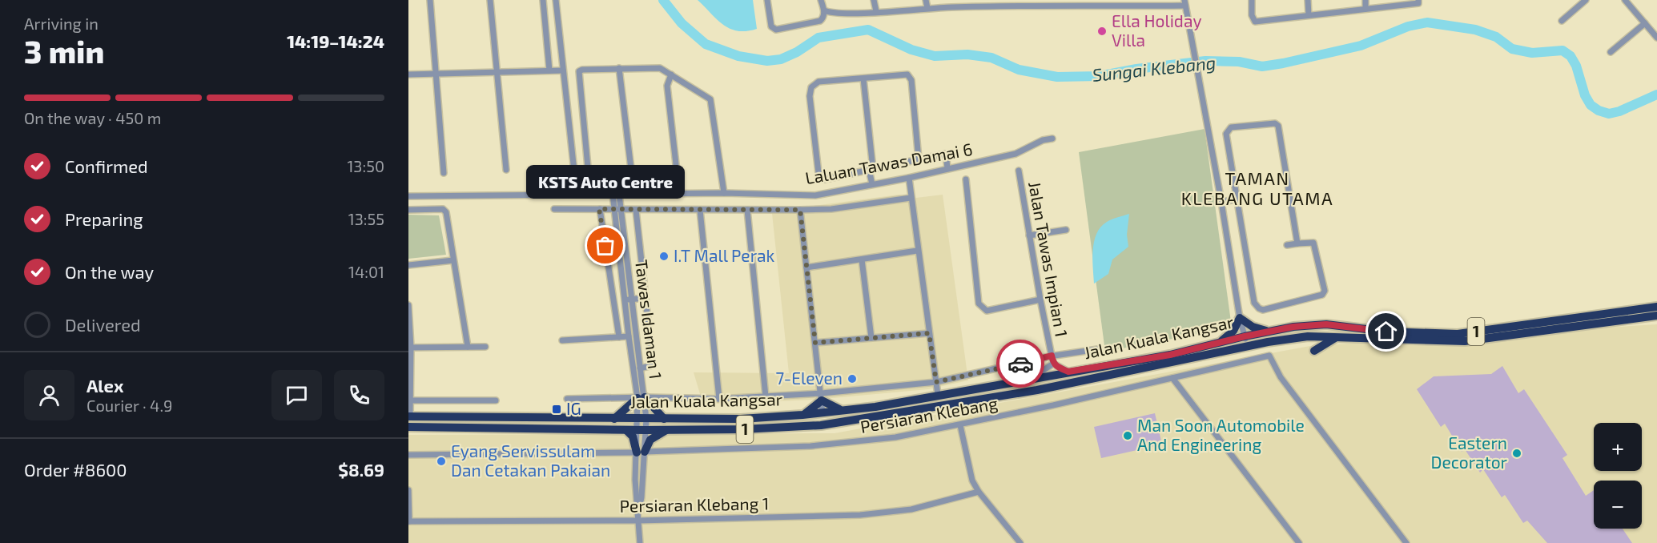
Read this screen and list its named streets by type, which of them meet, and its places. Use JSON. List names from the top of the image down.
{
  "streets": {
    "highway": ["1", "Jalan Kuala Kangsar"],
    "street": [
      "Laluan Tawas Damai 6",
      "Jalan Tawas Impian 1",
      "Tawas Idaman 1",
      "Persiaran Klebang",
      "Persiaran Klebang 1"
    ]
  },
  "crossings": [
    ["Laluan Tawas Damai 6", "Tawas Idaman 1"],
    ["Jalan Tawas Impian 1", "Jalan Kuala Kangsar"],
    ["Tawas Idaman 1", "Jalan Kuala Kangsar"]
  ],
  "districts": ["TAMAN KLEBANG UTAMA"],
  "water": ["Sungai Klebang"],
  "places": {
    "other": [
      "Ella Holiday Villa",
      "KSTS Auto Centre",
      "I.T Mall Perak",
      "7-Eleven",
      "Man Soon Automobile And Engineering",
      "Eastern Decorator",
      "Eyang Servissulam Dan Cetakan Pakaian"
    ],
    "transit": ["IG"]
  },
  "page": {
    "heading": ["3 min", "Arriving in", "14:19–14:24"],
    "panel": [
      "Alex",
      "Courier · 4.9",
      "Order #8600",
      "$8.69"
    ],
    "bar": "On the way · 450 m",
    "list": [
      ["Confirmed", "13:50"],
      ["Preparing", "13:55"],
      ["On the way", "14:01"],
      "Delivered"
    ],
    "bubble": "KSTS Auto Centre",
    "map_buttons": ["+", "−"]
  }
}
